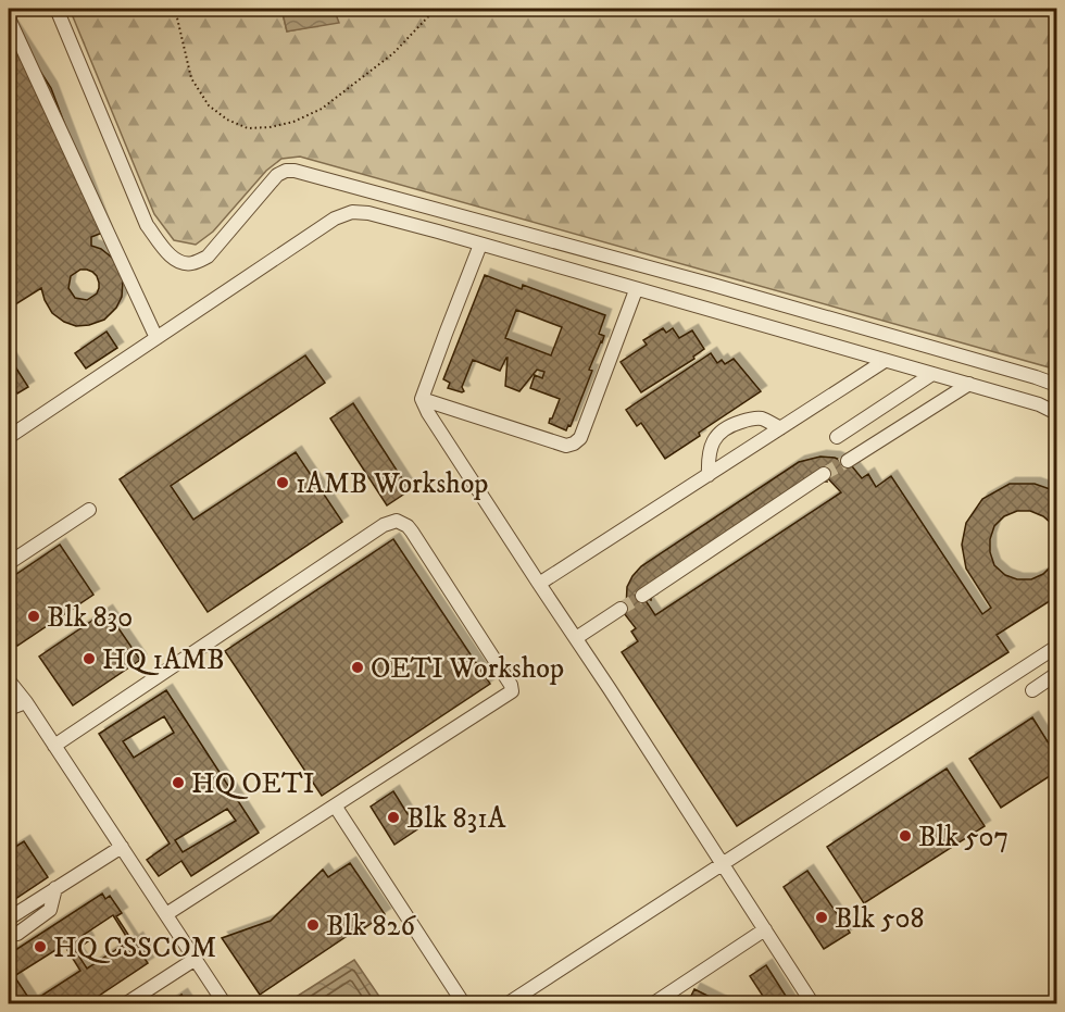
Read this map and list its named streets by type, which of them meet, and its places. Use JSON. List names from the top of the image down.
{
  "places": [
    "1AMB Workshop",
    "Blk 830",
    "HQ 1AMB",
    "OETI Workshop",
    "HQ OETI",
    "Blk 831A",
    "Blk 507",
    "Blk 508",
    "Blk 826",
    "HQ CSSCOM"
  ]
}
